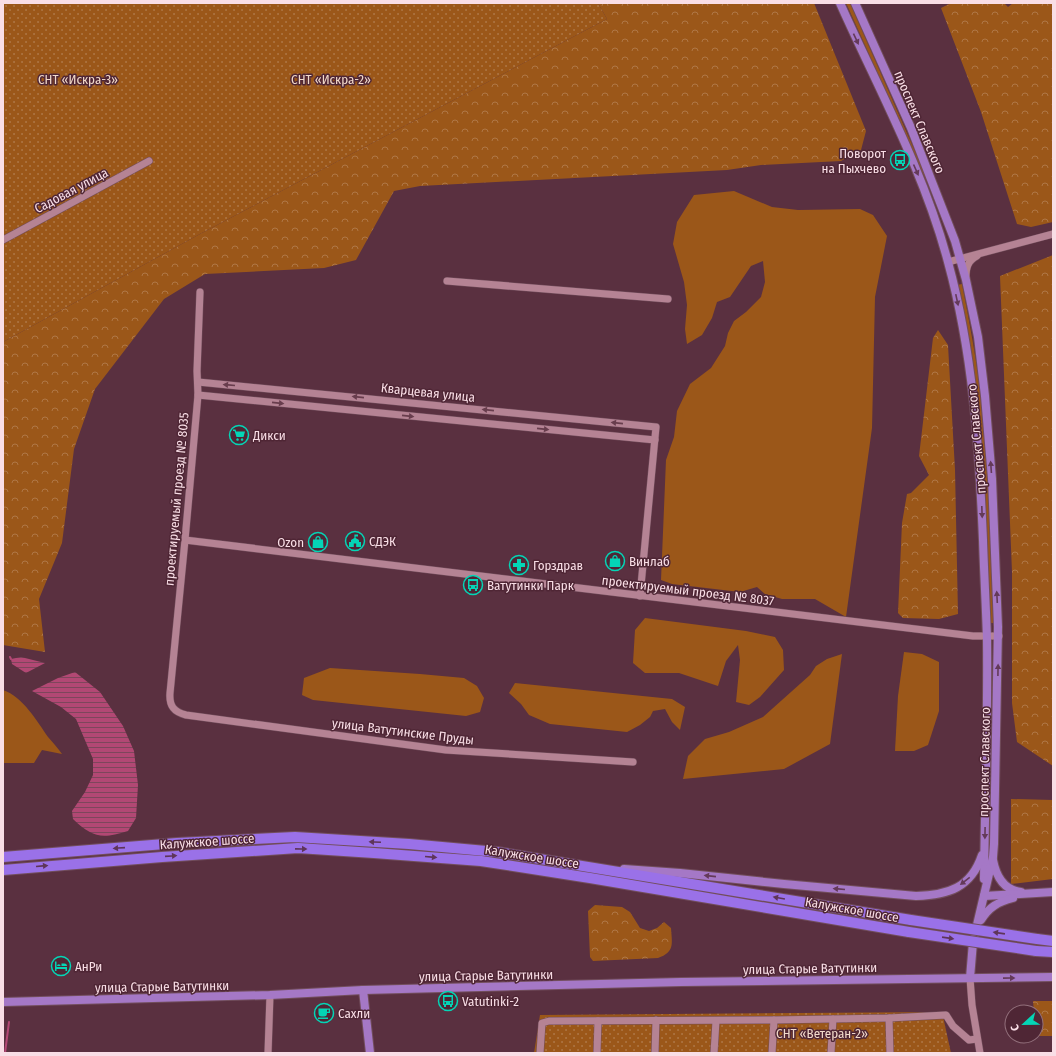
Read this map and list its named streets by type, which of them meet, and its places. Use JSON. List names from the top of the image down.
{
  "streets": {
    "highway": ["Калужское шоссе"],
    "main road": ["проспект Славского", "улица Старые Ватутинки"],
    "street": [
      "Садовая улица",
      "Кварцевая улица",
      "проектируемый проезд № 8035",
      "проектируемый проезд № 8037",
      "улица Ватутинские Пруды"
    ]
  },
  "crossings": [
    ["проспект Славского", "проектируемый проезд № 8037"],
    ["проспект Славского", "улица Старые Ватутинки"],
    ["Кварцевая улица", "проектируемый проезд № 8035"],
    ["проектируемый проезд № 8035", "проектируемый проезд № 8037"],
    ["проектируемый проезд № 8035", "улица Ватутинские Пруды"]
  ],
  "parks": ["СНТ «Искра-3»", "СНТ «Искра-2»", "СНТ «Ветеран-2»"],
  "places": {
    "bus stop": ["Поворот на Пыхчево", "Ватутинки Парк", "Vatutinki-2"],
    "supermarket": ["Дикси"],
    "public building": ["СДЭК"],
    "shop": ["Ozon", "Винлаб"],
    "pharmacy": ["Горздрав"],
    "hotel": ["АнРи"],
    "cafe": ["Сахли"]
  },
  "north": "left"
}
